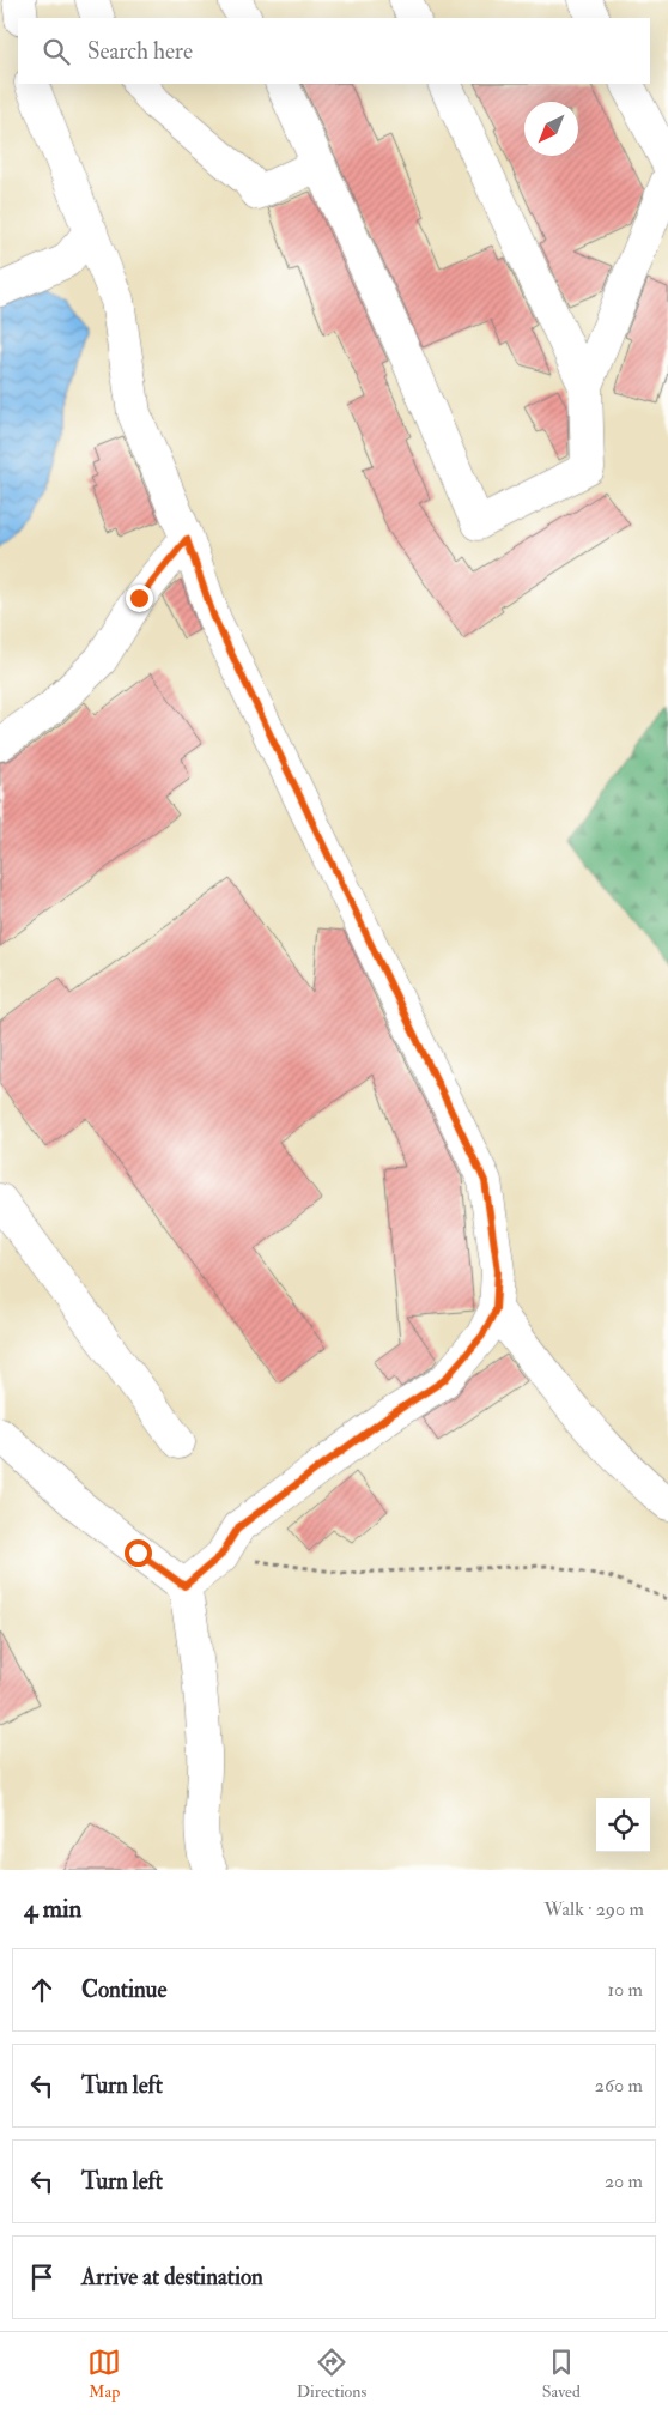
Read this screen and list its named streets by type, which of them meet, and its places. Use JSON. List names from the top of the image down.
{
  "north": "bottom left",
  "page": {
    "search": "Search here",
    "heading": ["4 min", "Walk · 290 m"],
    "list": [
      ["Continue", "10 m"],
      ["Turn left", "260 m"],
      ["Turn left", "20 m"],
      "Arrive at destination"
    ],
    "nav": ["Map", "Directions", "Saved"]
  }
}
